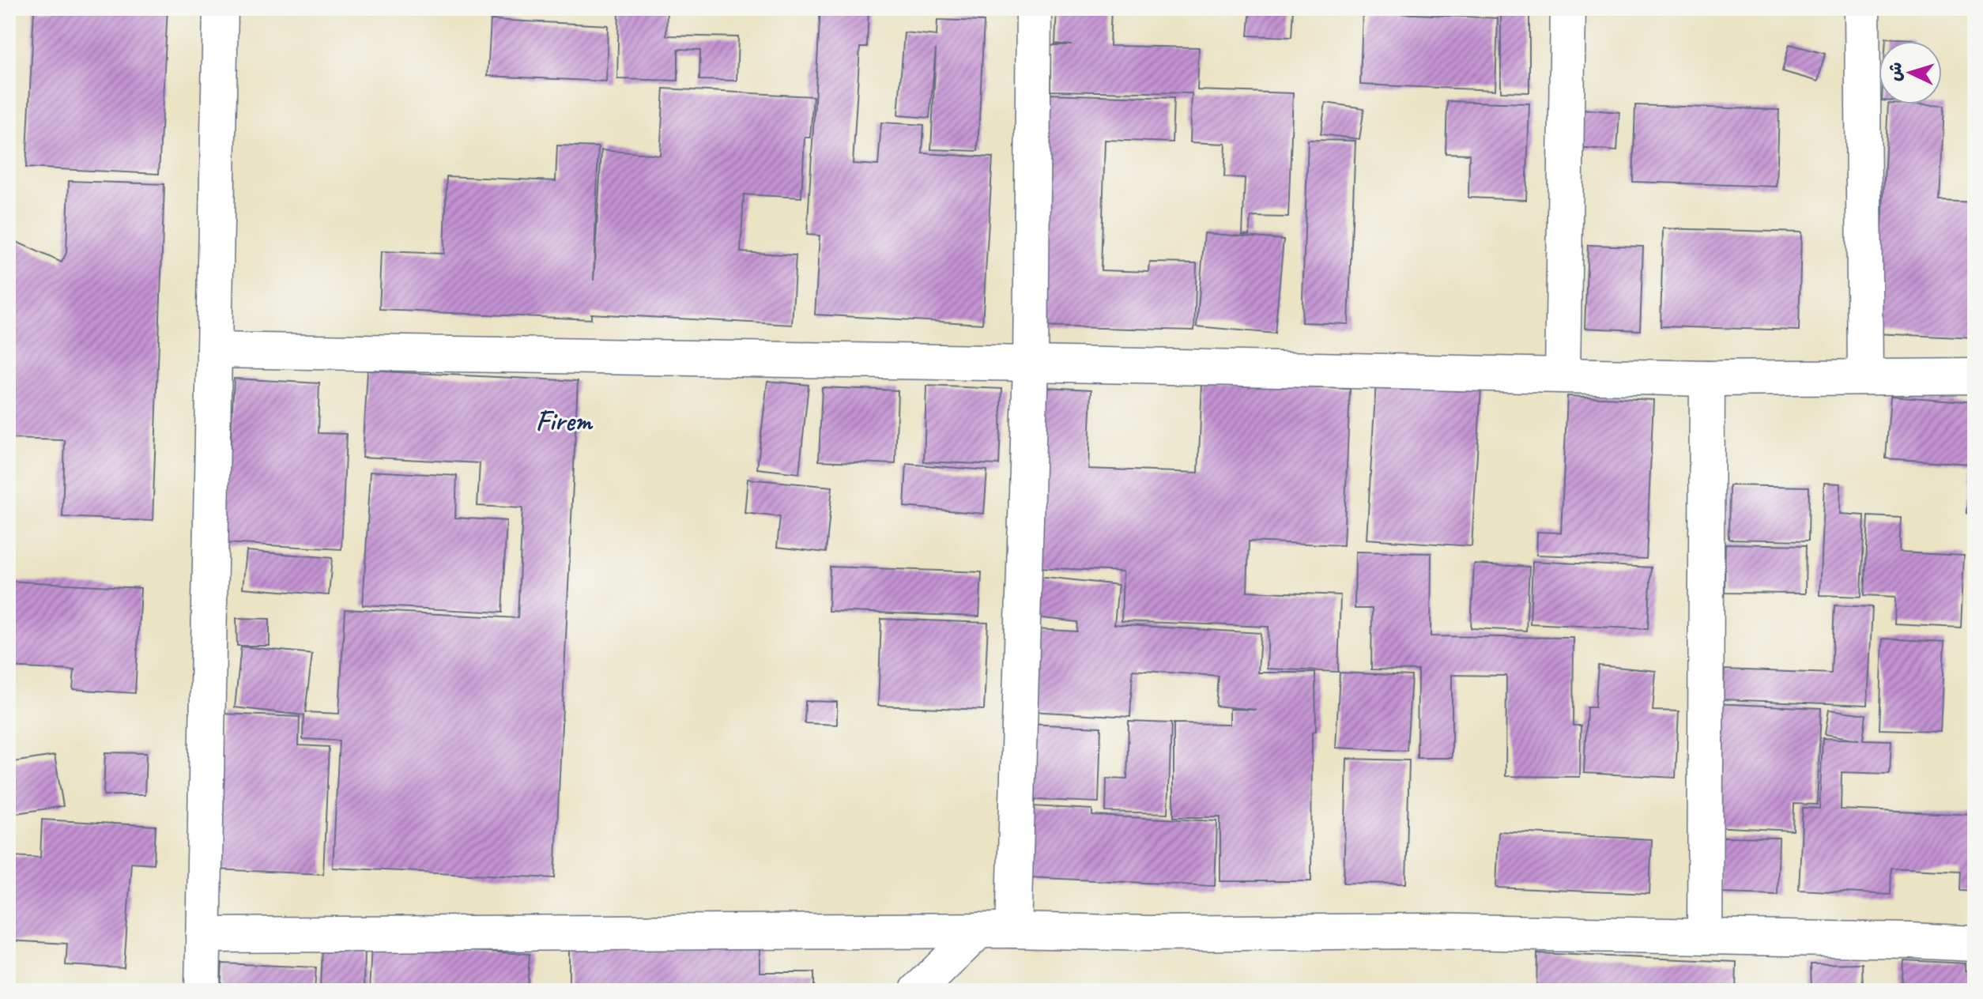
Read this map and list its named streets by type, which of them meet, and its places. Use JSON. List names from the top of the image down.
{
  "districts": ["Firem"],
  "north": "left"
}
